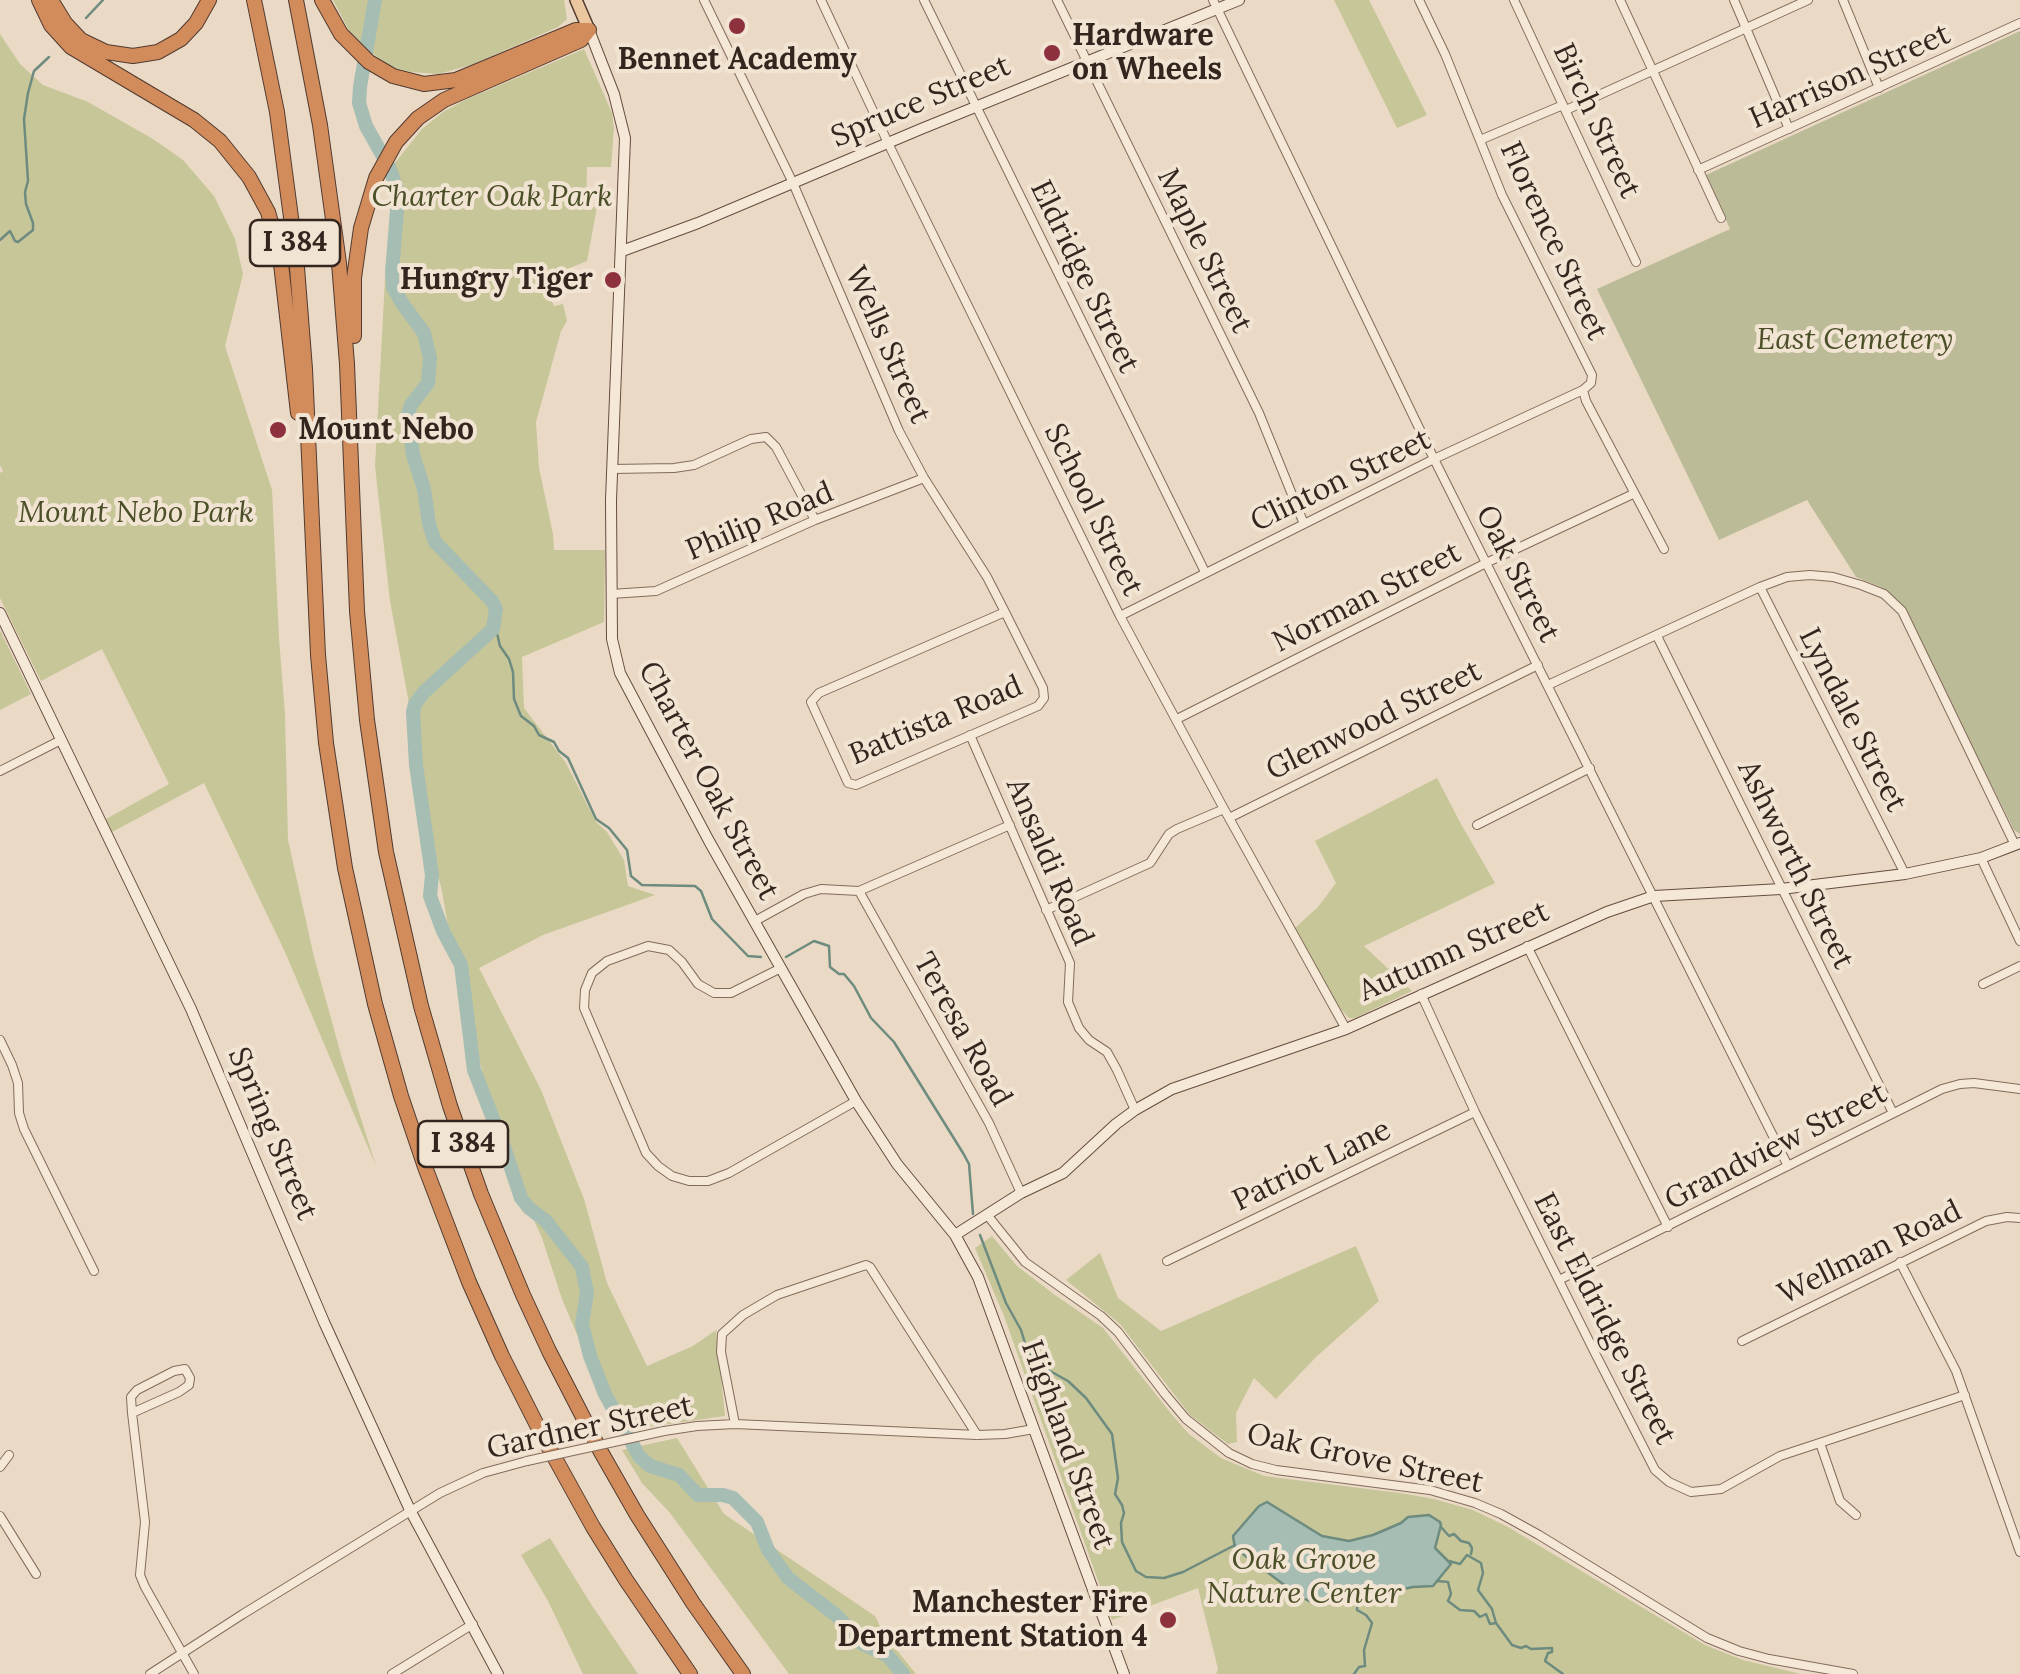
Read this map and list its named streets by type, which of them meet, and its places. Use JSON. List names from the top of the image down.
{
  "streets": {
    "highway": ["I 384"],
    "main road": ["Charter Oak Street"],
    "street": [
      "Harrison Street",
      "Spruce Street",
      "Birch Street",
      "Florence Street",
      "Maple Street",
      "Eldridge Street",
      "Wells Street",
      "Clinton Street",
      "School Street",
      "Philip Road",
      "Oak Street",
      "Norman Street",
      "Lyndale Street",
      "Battista Road",
      "Glenwood Street",
      "Ansaldi Road",
      "Ashworth Street",
      "Autumn Street",
      "Teresa Road",
      "Spring Street",
      "Grandview Street",
      "Patriot Lane",
      "Wellman Road",
      "East Eldridge Street",
      "Gardner Street",
      "Highland Street",
      "Oak Grove Street"
    ]
  },
  "crossings": [
    ["Spruce Street", "Maple Street"],
    ["Spruce Street", "Eldridge Street"],
    ["Spruce Street", "Wells Street"],
    ["Spruce Street", "School Street"],
    ["Spruce Street", "Oak Street"],
    ["Spruce Street", "Charter Oak Street"],
    ["Florence Street", "Clinton Street"],
    ["Florence Street", "Norman Street"],
    ["Maple Street", "Clinton Street"],
    ["Eldridge Street", "Clinton Street"],
    ["Wells Street", "Philip Road"],
    ["Wells Street", "Battista Road"],
    ["Clinton Street", "School Street"],
    ["Clinton Street", "Oak Street"],
    ["School Street", "Norman Street"],
    ["School Street", "Glenwood Street"],
    ["School Street", "Autumn Street"],
    ["Philip Road", "Charter Oak Street"],
    ["Oak Street", "Norman Street"],
    ["Oak Street", "Glenwood Street"],
    ["Oak Street", "Autumn Street"],
    ["Oak Street", "Grandview Street"],
    ["Lyndale Street", "Autumn Street"],
    ["Battista Road", "Ansaldi Road"],
    ["Charter Oak Street", "Autumn Street"],
    ["Charter Oak Street", "Highland Street"],
    ["Ansaldi Road", "Autumn Street"],
    ["Ashworth Street", "Autumn Street"],
    ["Ashworth Street", "Grandview Street"],
    ["Autumn Street", "Teresa Road"],
    ["Autumn Street", "East Eldridge Street"],
    ["Autumn Street", "Highland Street"],
    ["Autumn Street", "Oak Grove Street"],
    ["Spring Street", "Gardner Street"],
    ["Grandview Street", "East Eldridge Street"],
    ["Patriot Lane", "East Eldridge Street"],
    ["Gardner Street", "Highland Street"]
  ],
  "parks": [
    "Charter Oak Park",
    "East Cemetery",
    "Mount Nebo Park",
    "Oak Grove Nature Center"
  ],
  "places": [
    "Bennet Academy",
    "Hardware on Wheels",
    "Hungry Tiger",
    "Mount Nebo",
    "Manchester Fire Department Station 4"
  ]
}
